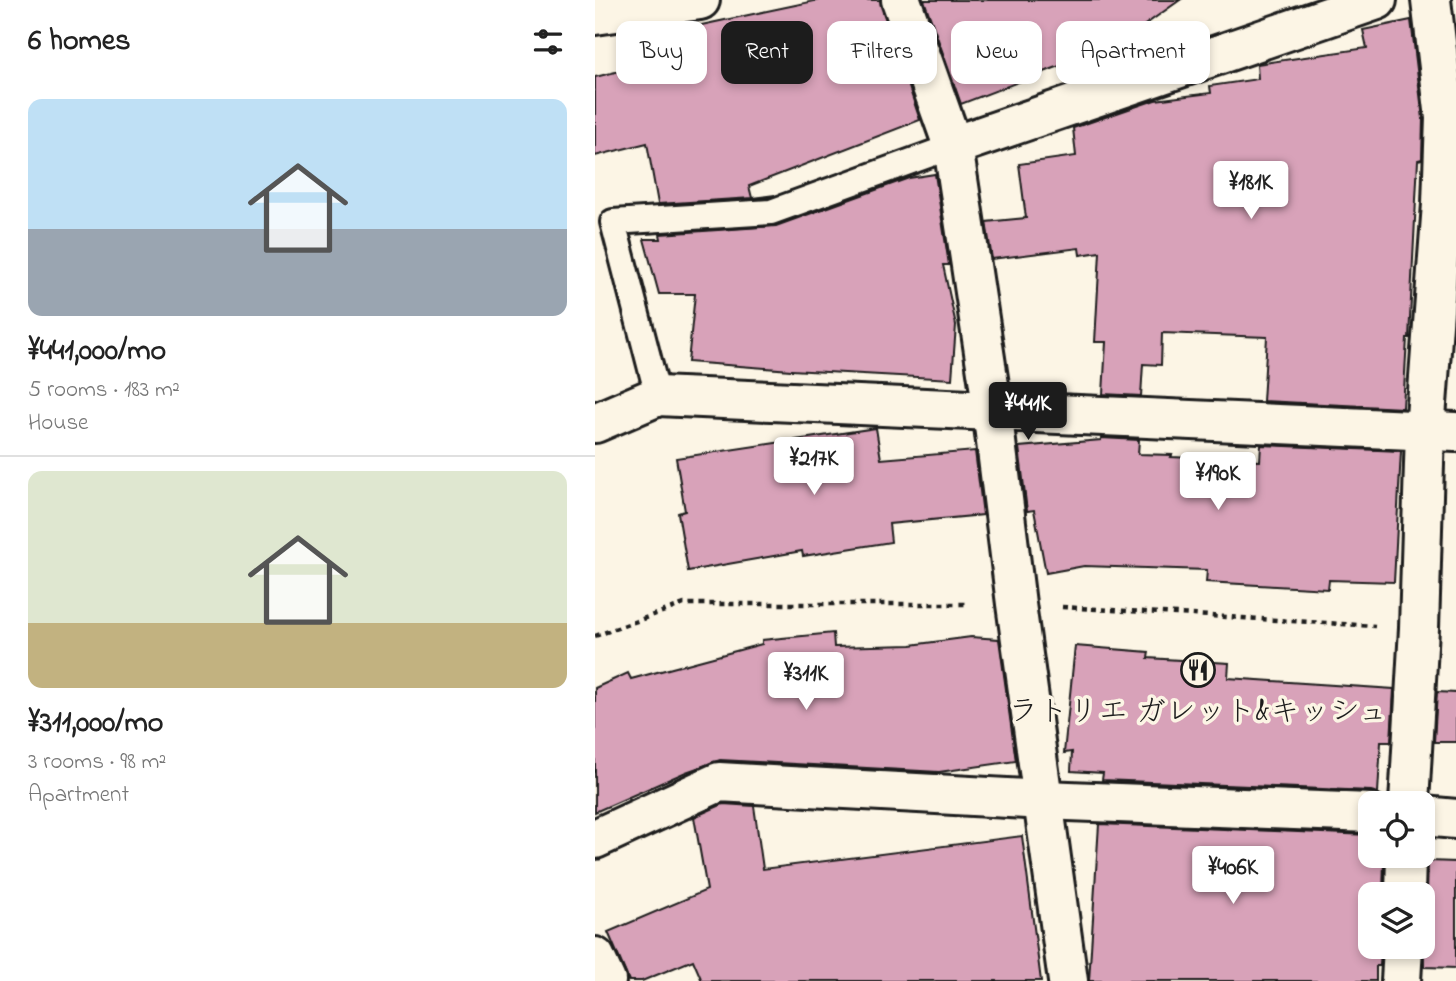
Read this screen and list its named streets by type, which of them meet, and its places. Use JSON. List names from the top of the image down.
{
  "places": {
    "restaurant": ["ラトリエ ガレット&キッシュ"]
  },
  "page": {
    "heading": "6 homes",
    "chip": [
      "Buy",
      "Rent",
      "Filters",
      "New",
      "Apartment"
    ],
    "list": [
      {
        "name": "¥441,000/mo",
        "note": "5 rooms · 183 m² · House"
      },
      {
        "name": "¥311,000/mo",
        "note": "3 rooms · 98 m² · Apartment"
      }
    ],
    "price": [
      "¥181K",
      "¥441K",
      "¥217K",
      "¥190K",
      "¥311K",
      "¥406K"
    ]
  }
}
